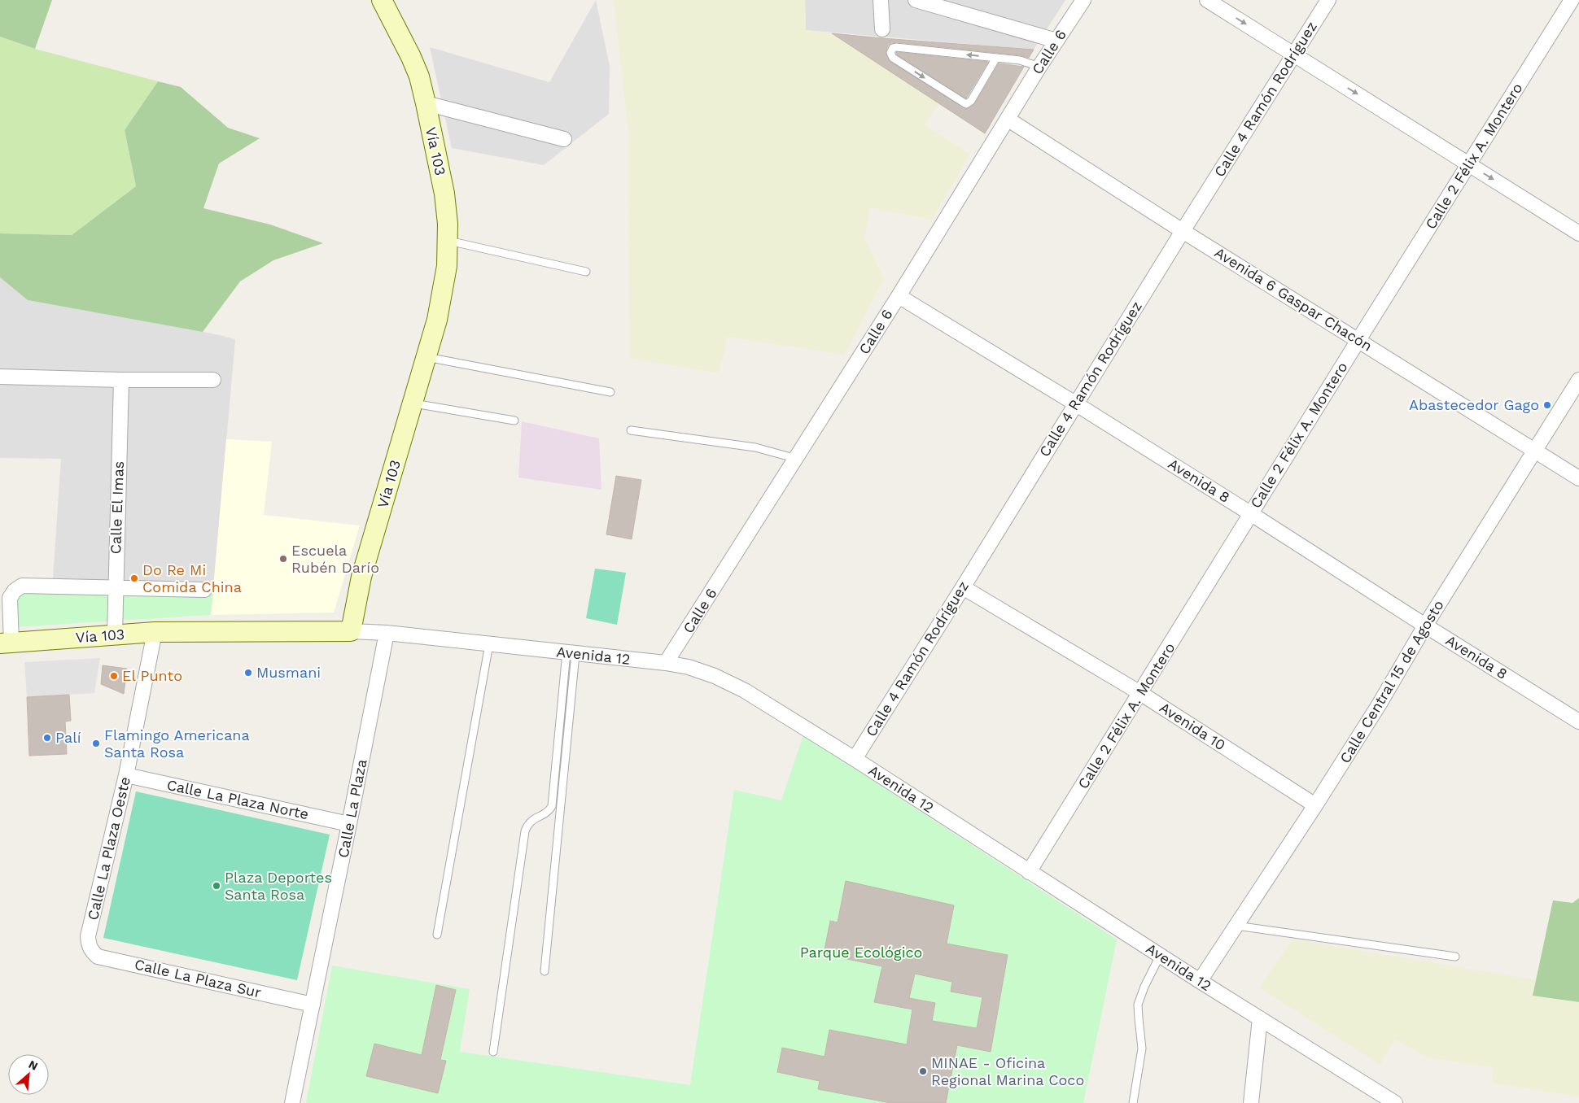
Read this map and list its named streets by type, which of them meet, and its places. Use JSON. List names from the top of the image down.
{
  "streets": {
    "main road": ["Vía 103"],
    "street": [
      "Calle 6",
      "Calle 4 Ramón Rodríguez",
      "Calle 2 Félix A. Montero",
      "Avenida 6 Gaspar Chacón",
      "Avenida 8",
      "Calle El Imas",
      "Avenida 12",
      "Calle Central 15 de Agosto",
      "Avenida 10",
      "Calle La Plaza Norte",
      "Calle La Plaza",
      "Calle La Plaza Oeste",
      "Calle La Plaza Sur"
    ]
  },
  "crossings": [
    ["Calle 6", "Avenida 6 Gaspar Chacón"],
    ["Calle 6", "Avenida 8"],
    ["Calle 6", "Avenida 12"],
    ["Calle 4 Ramón Rodríguez", "Avenida 6 Gaspar Chacón"],
    ["Calle 4 Ramón Rodríguez", "Avenida 8"],
    ["Calle 4 Ramón Rodríguez", "Avenida 12"],
    ["Calle 4 Ramón Rodríguez", "Avenida 10"],
    ["Vía 103", "Calle El Imas"],
    ["Vía 103", "Avenida 12"],
    ["Vía 103", "Calle La Plaza Oeste"],
    ["Calle 2 Félix A. Montero", "Avenida 6 Gaspar Chacón"],
    ["Calle 2 Félix A. Montero", "Avenida 8"],
    ["Calle 2 Félix A. Montero", "Avenida 12"],
    ["Calle 2 Félix A. Montero", "Avenida 10"],
    ["Avenida 6 Gaspar Chacón", "Calle Central 15 de Agosto"],
    ["Avenida 8", "Calle Central 15 de Agosto"],
    ["Avenida 12", "Calle Central 15 de Agosto"],
    ["Avenida 12", "Calle La Plaza"],
    ["Calle Central 15 de Agosto", "Avenida 10"],
    ["Calle La Plaza Norte", "Calle La Plaza"],
    ["Calle La Plaza Norte", "Calle La Plaza Oeste"],
    ["Calle La Plaza", "Calle La Plaza Sur"],
    ["Calle La Plaza Oeste", "Calle La Plaza Sur"]
  ],
  "parks": ["Parque Ecológico"],
  "places": [
    "Abastecedor Gago",
    "Escuela Rubén Darío",
    "Do Re Mi Comida China",
    "Musmani",
    "El Punto",
    "Palí",
    "Flamingo Americana Santa Rosa",
    "Plaza Deportes Santa Rosa",
    "MINAE - Oficina Regional Marina Coco"
  ],
  "north": "top right"
}
